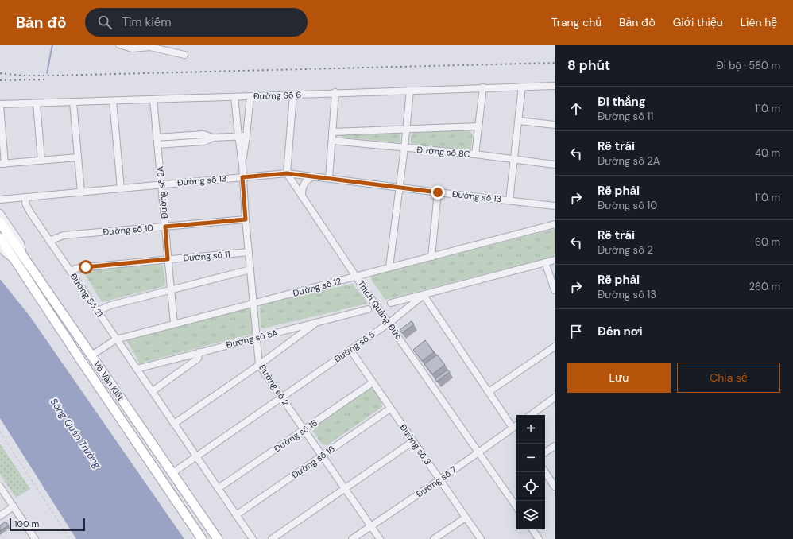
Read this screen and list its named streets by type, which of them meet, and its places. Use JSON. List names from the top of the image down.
{
  "streets": {
    "main road": ["Võ Văn Kiệt"],
    "street": [
      "Đường Số 6",
      "Đường số 8C",
      "Đường số 13",
      "Đường số 2A",
      "Đường số 10",
      "Đường số 11",
      "Đường số 12",
      "Đường Số 21",
      "Thích Quảng Đức",
      "Đường số 5A",
      "Đường số 5",
      "Đường số 2",
      "Đường số 15",
      "Đường số 3",
      "Đường số 16",
      "Đường số 7"
    ]
  },
  "crossings": [
    ["Đường Số 6", "Đường số 2A"],
    ["Đường Số 6", "Đường số 2"],
    ["Đường số 13", "Đường số 2A"],
    ["Đường số 13", "Đường Số 21"],
    ["Đường số 13", "Thích Quảng Đức"],
    ["Đường số 13", "Đường số 2"],
    ["Đường số 2A", "Đường số 10"],
    ["Đường số 2A", "Đường số 11"],
    ["Đường số 2A", "Đường số 12"],
    ["Đường số 10", "Đường Số 21"],
    ["Đường số 10", "Đường số 2"],
    ["Đường số 11", "Đường Số 21"],
    ["Đường số 11", "Đường số 2"],
    ["Đường số 12", "Đường Số 21"],
    ["Đường số 12", "Thích Quảng Đức"],
    ["Đường số 12", "Võ Văn Kiệt"],
    ["Đường số 12", "Đường số 2"],
    ["Đường Số 21", "Đường số 5A"],
    ["Đường Số 21", "Đường số 5"],
    ["Đường Số 21", "Đường số 15"],
    ["Đường Số 21", "Đường số 16"],
    ["Thích Quảng Đức", "Đường số 5"],
    ["Thích Quảng Đức", "Đường số 7"],
    ["Đường số 5A", "Đường số 2"],
    ["Đường số 5", "Võ Văn Kiệt"],
    ["Đường số 5", "Đường số 2"],
    ["Đường số 5", "Đường số 3"],
    ["Đường số 2", "Đường số 15"],
    ["Đường số 2", "Đường số 16"],
    ["Đường số 2", "Đường số 7"],
    ["Đường số 15", "Đường số 3"],
    ["Đường số 3", "Đường số 16"],
    ["Đường số 3", "Đường số 7"]
  ],
  "water": ["Sông Quán Trường"],
  "scale_bar": "100 m",
  "page": {
    "header": "Bản đồ",
    "search": "Tìm kiếm",
    "nav": [
      "Trang chủ",
      "Bản đồ",
      "Giới thiệu",
      "Liên hệ"
    ],
    "heading": ["8 phút", "Đi bộ · 580 m"],
    "list": [
      ["Đi thẳng", "Đường số 11", "110 m"],
      ["Rẽ trái", "Đường số 2A", "40 m"],
      ["Rẽ phải", "Đường số 10", "110 m"],
      ["Rẽ trái", "Đường số 2", "60 m"],
      ["Rẽ phải", "Đường số 13", "260 m"],
      "Đến nơi"
    ],
    "buttons": ["Lưu", "Chia sẻ"],
    "map_buttons": ["+", "−"],
    "scale": "100 m"
  }
}
